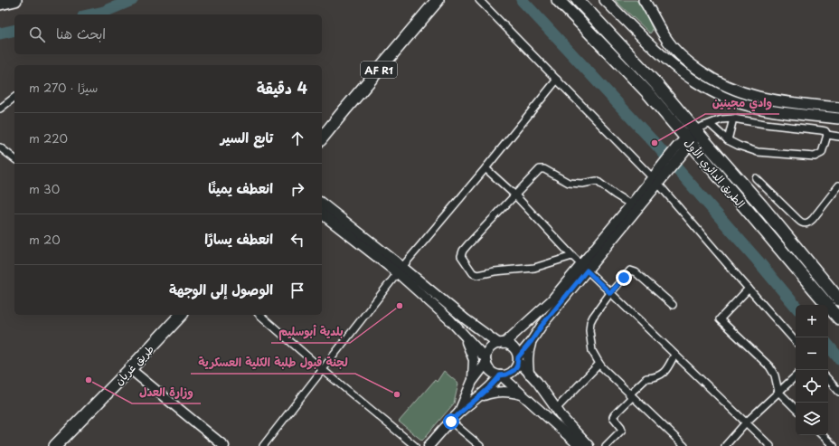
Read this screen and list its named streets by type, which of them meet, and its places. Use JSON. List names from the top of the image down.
{
  "streets": {
    "highway": ["AF R1", "الطريق الدائري الأول", "طريق غريان"]
  },
  "places": [
    "وادي مجينين",
    "بلدية أبوسليم",
    "وزارة العدل",
    "لجنة قبول طلبة الكلية العسكرية"
  ],
  "page": {
    "search": "ابحث هنا",
    "heading": ["4 دقيقة", "سيرًا · 270 m"],
    "list": [
      ["تابع السير", "220 m"],
      ["انعطف يمينًا", "30 m"],
      ["انعطف يسارًا", "20 m"],
      "الوصول إلى الوجهة"
    ],
    "map_buttons": ["+", "−"]
  }
}
